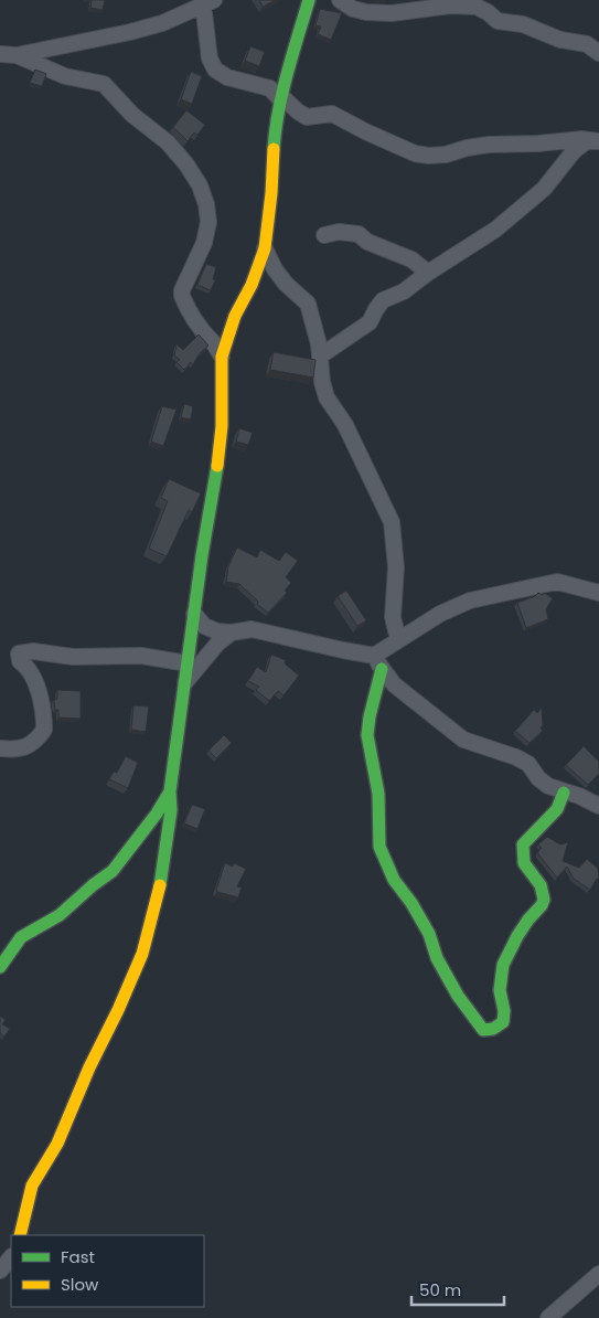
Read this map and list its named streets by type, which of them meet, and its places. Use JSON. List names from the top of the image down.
{
  "legend": ["Fast", "Slow"],
  "scale_bar": "50 m"
}
